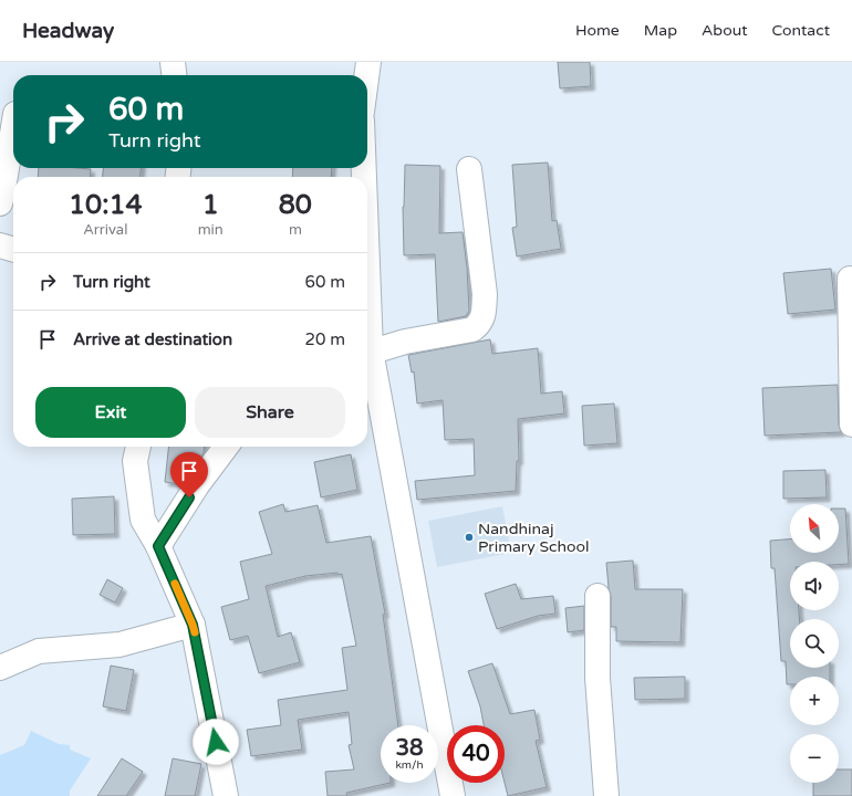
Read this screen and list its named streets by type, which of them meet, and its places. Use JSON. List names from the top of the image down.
{
  "places": ["Nandhinaj Primary School"],
  "north": "top left",
  "page": {
    "header": "Headway",
    "nav": [
      "Home",
      "Map",
      "About",
      "Contact"
    ],
    "turn": ["60 m", "Turn right"],
    "eta": [
      "10:14",
      "Arrival",
      "1",
      "min",
      "80",
      "m"
    ],
    "list": [
      {
        "name": "Turn right",
        "value": "60 m"
      },
      {
        "name": "Arrive at destination",
        "value": "20 m"
      }
    ],
    "buttons": ["Exit", "Share"],
    "map_buttons": ["+", "−"],
    "speed": "38 km/h",
    "limit": "40"
  }
}
